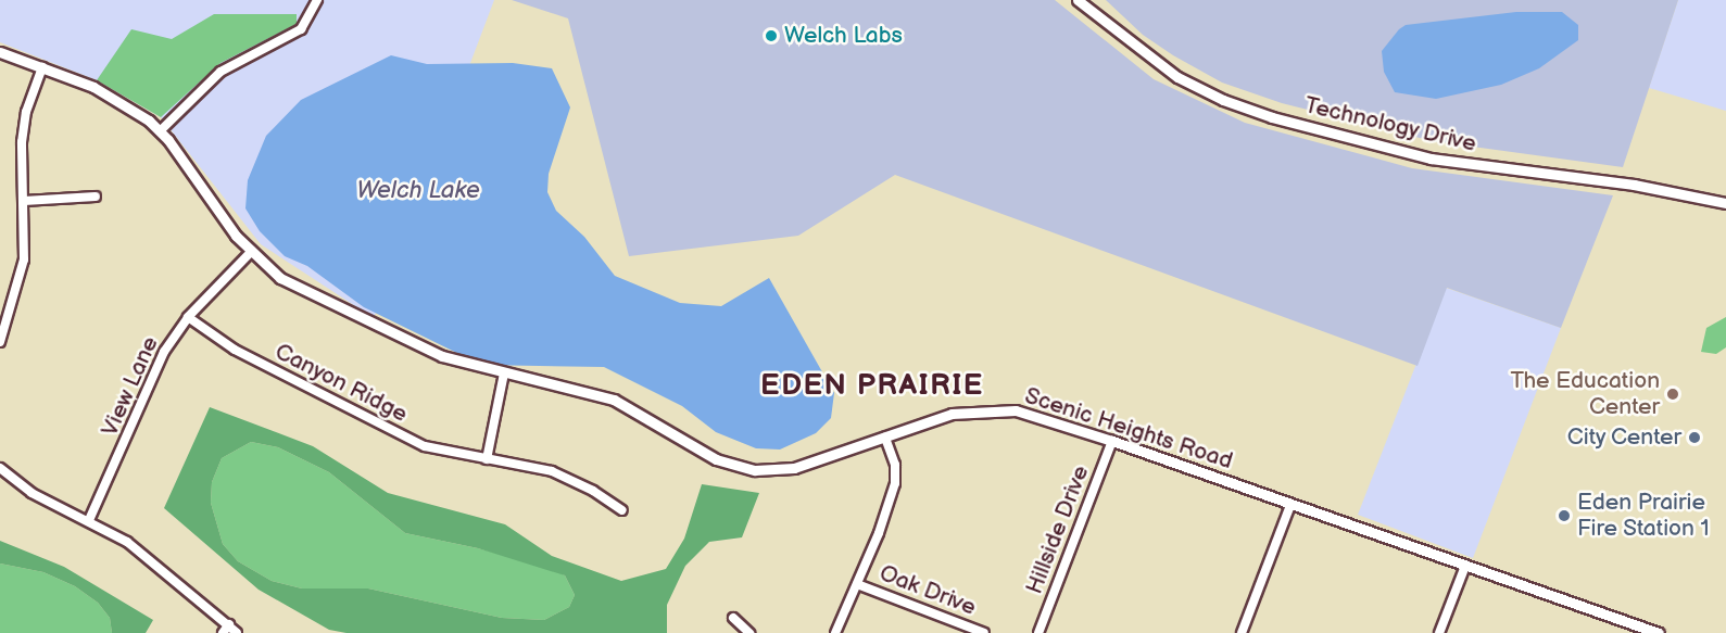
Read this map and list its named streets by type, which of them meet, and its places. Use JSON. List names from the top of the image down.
{
  "streets": {
    "street": [
      "Technology Drive",
      "Canyon Ridge",
      "View Lane",
      "Scenic Heights Road",
      "Hillside Drive",
      "Oak Drive"
    ]
  },
  "crossings": [
    ["Canyon Ridge", "View Lane"],
    ["View Lane", "Scenic Heights Road"],
    ["Scenic Heights Road", "Hillside Drive"]
  ],
  "districts": ["EDEN PRAIRIE"],
  "water": ["Welch Lake"],
  "places": [
    "Welch Labs",
    "The Education Center",
    "City Center",
    "Eden Prairie Fire Station 1"
  ]
}
